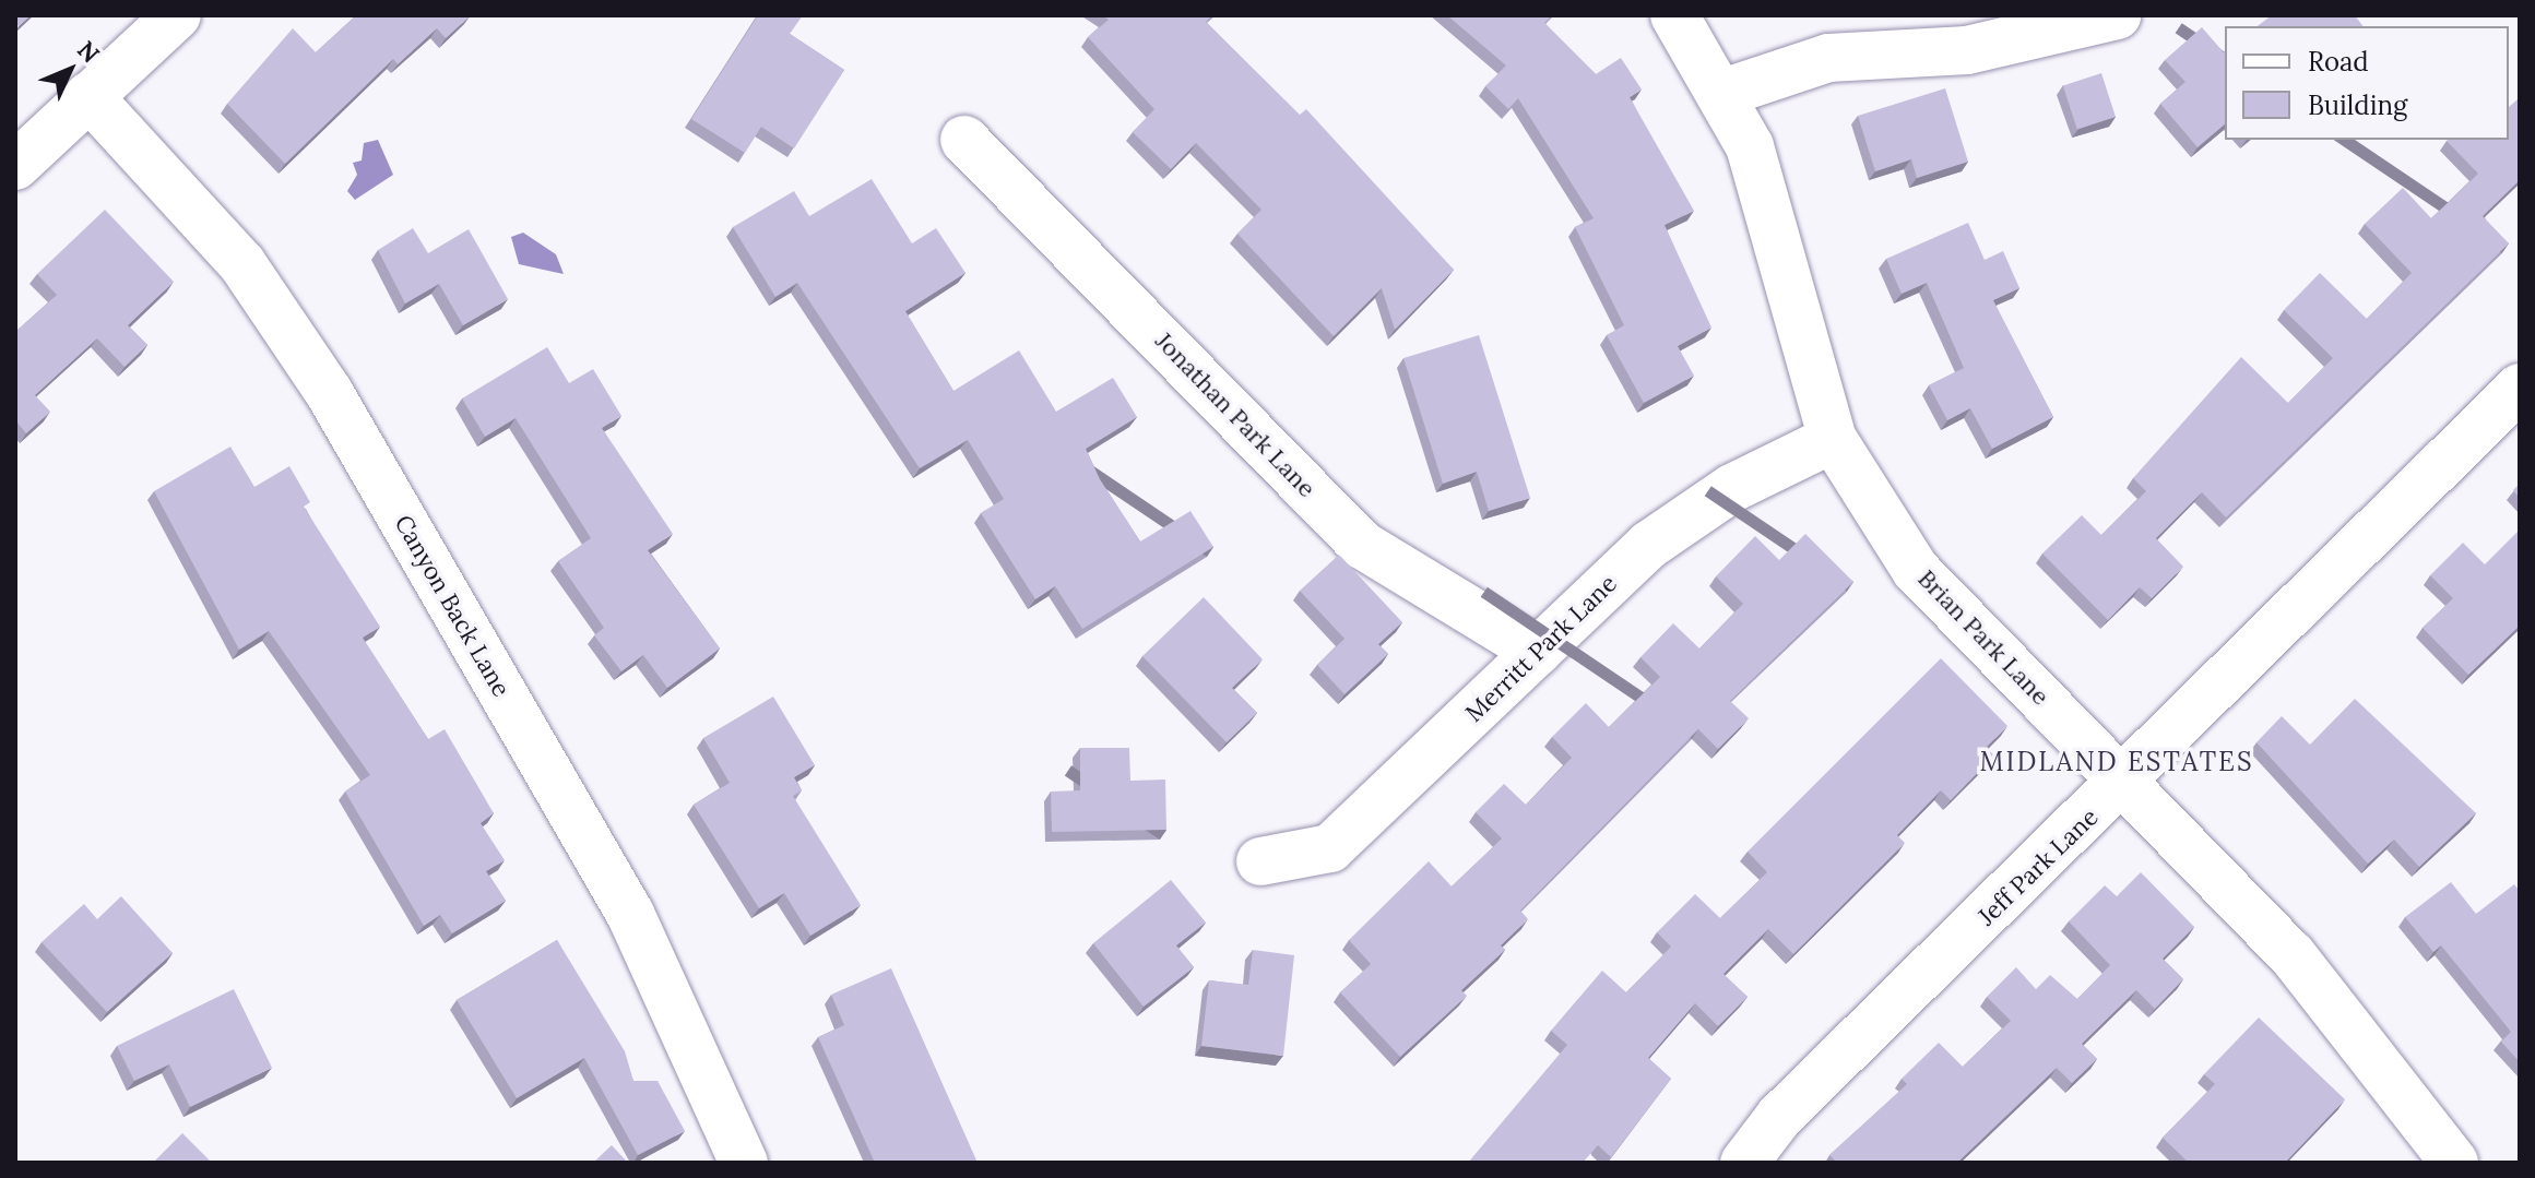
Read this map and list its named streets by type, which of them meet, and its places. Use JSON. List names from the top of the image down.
{
  "streets": {
    "street": [
      "Jonathan Park Lane",
      "Canyon Back Lane",
      "Brian Park Lane",
      "Merritt Park Lane",
      "Jeff Park Lane"
    ]
  },
  "crossings": [
    ["Jonathan Park Lane", "Merritt Park Lane"],
    ["Brian Park Lane", "Merritt Park Lane"],
    ["Brian Park Lane", "Jeff Park Lane"]
  ],
  "districts": ["MIDLAND ESTATES"],
  "legend": ["Road", "Building"],
  "north": "top right"
}
